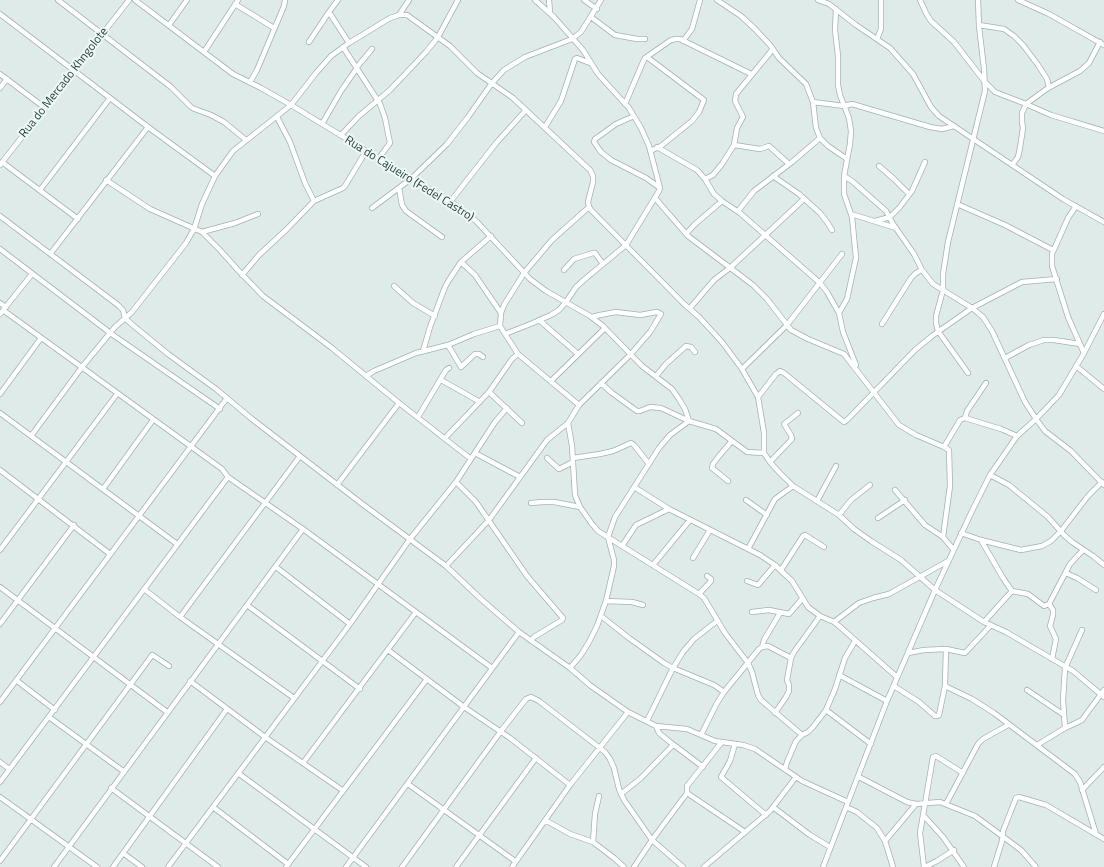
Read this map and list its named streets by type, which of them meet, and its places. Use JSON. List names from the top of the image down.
{
  "streets": {
    "street": ["Rua do Mercado Khngolote", "Rua do Cajueiro (Fedel Castro)"]
  }
}
